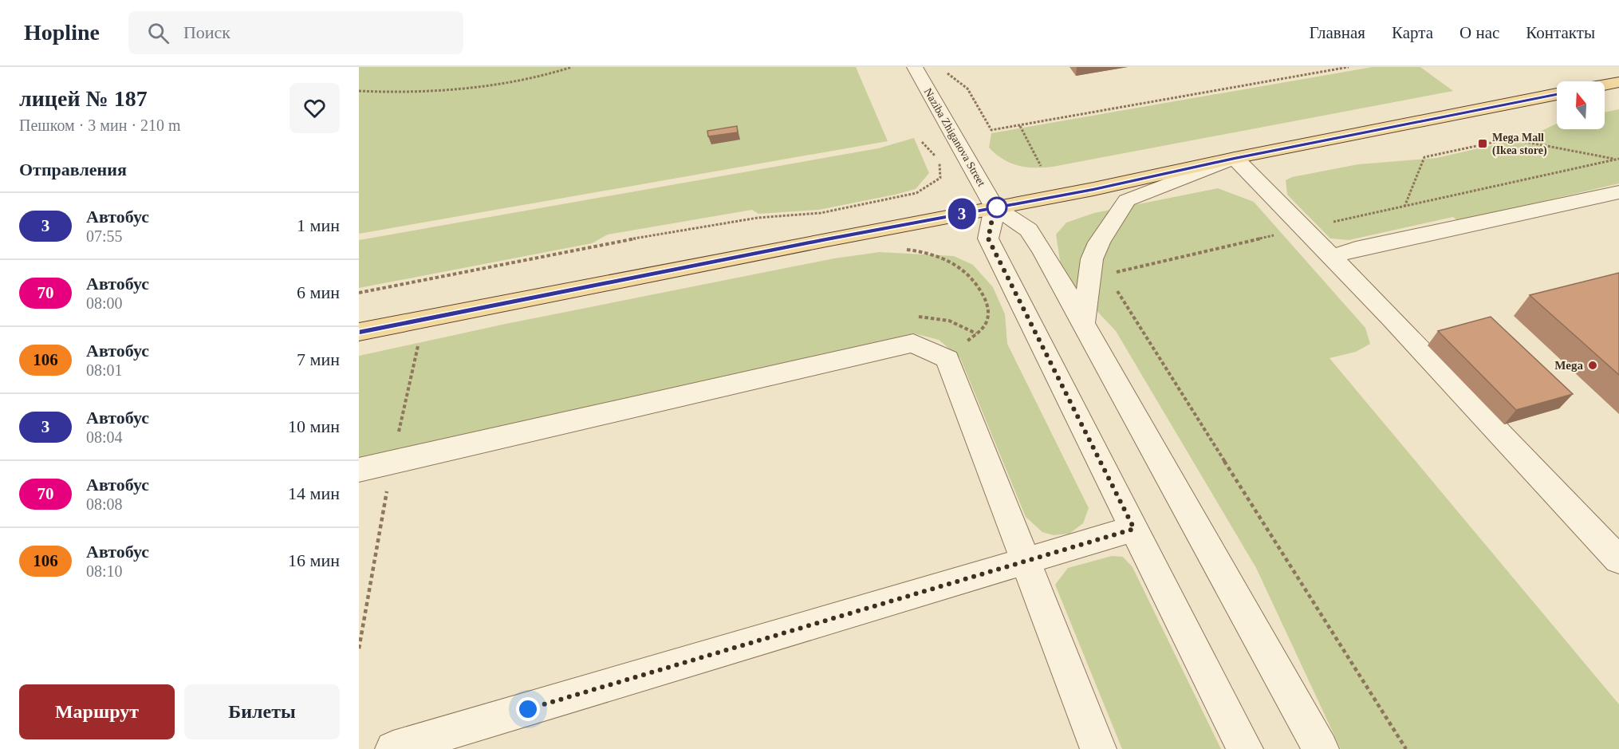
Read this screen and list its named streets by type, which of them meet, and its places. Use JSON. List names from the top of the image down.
{
  "streets": {
    "street": ["Naziba Zhiganova Street"]
  },
  "places": {
    "transit": ["Mega Mall (Ikea store)"],
    "other": ["Mega"]
  },
  "lines": ["bus line 3"],
  "north": "top",
  "page": {
    "header": "Hopline",
    "search": "Поиск",
    "nav": [
      "Главная",
      "Карта",
      "О нас",
      "Контакты"
    ],
    "heading": [
      ["лицей № 187", "Пешком · 3 мин · 210 m"],
      "Отправления"
    ],
    "on_map": "3",
    "list": [
      {
        "mark": "3",
        "name": "Автобус",
        "note": "07:55",
        "value": "1 мин"
      },
      {
        "mark": "70",
        "name": "Автобус",
        "note": "08:00",
        "value": "6 мин"
      },
      {
        "mark": "106",
        "name": "Автобус",
        "note": "08:01",
        "value": "7 мин"
      },
      {
        "mark": "3",
        "name": "Автобус",
        "note": "08:04",
        "value": "10 мин"
      },
      {
        "mark": "70",
        "name": "Автобус",
        "note": "08:08",
        "value": "14 мин"
      },
      {
        "mark": "106",
        "name": "Автобус",
        "note": "08:10",
        "value": "16 мин"
      }
    ],
    "buttons": ["Маршрут", "Билеты"]
  }
}
